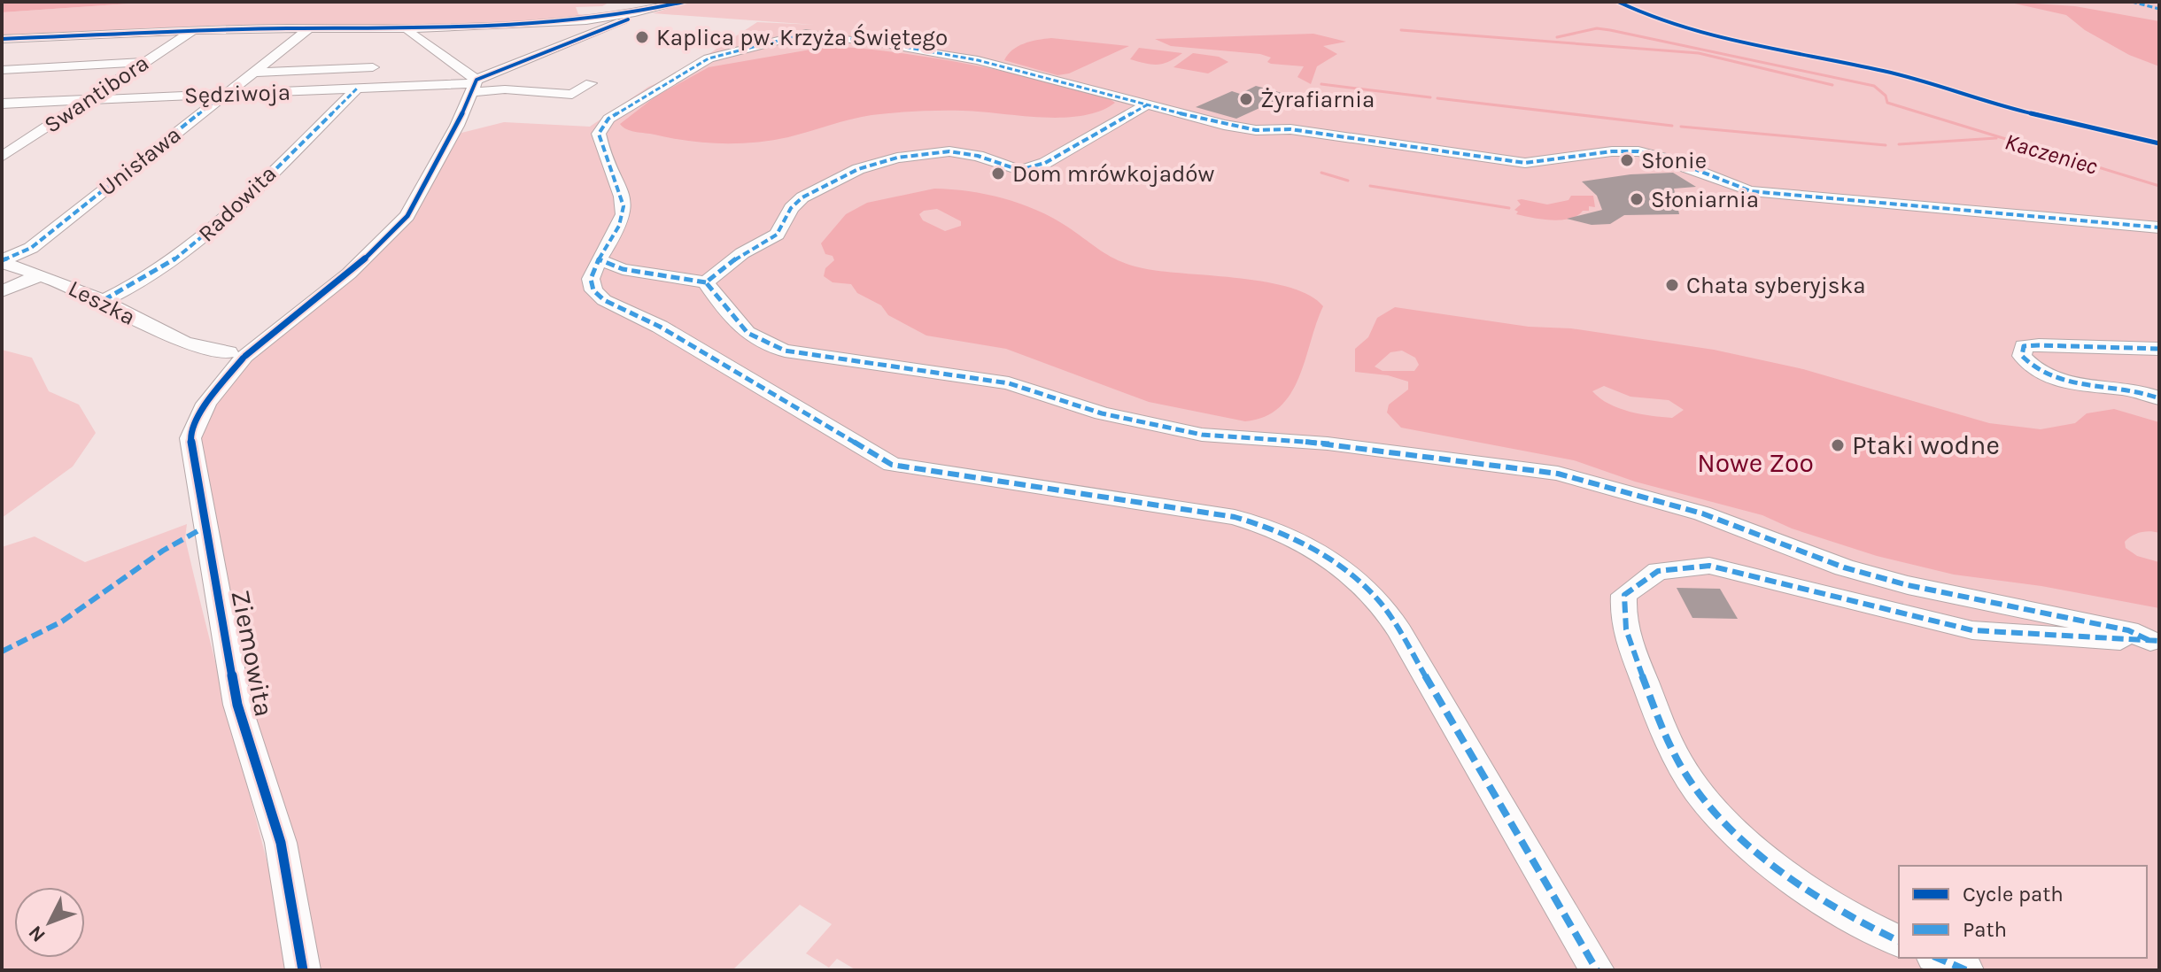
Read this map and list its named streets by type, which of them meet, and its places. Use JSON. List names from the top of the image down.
{
  "streets": {
    "street": [
      "Swantibora",
      "Sędziwoja",
      "Unisława",
      "Radowita",
      "Leszka",
      "Ziemowita"
    ]
  },
  "crossings": [
    ["Swantibora", "Sędziwoja"],
    ["Sędziwoja", "Unisława"],
    ["Sędziwoja", "Radowita"],
    ["Sędziwoja", "Ziemowita"],
    ["Unisława", "Leszka"],
    ["Radowita", "Leszka"],
    ["Leszka", "Ziemowita"]
  ],
  "water": ["Kaczeniec"],
  "parks": ["Nowe Zoo"],
  "places": [
    "Kaplica pw. Krzyża Świętego",
    "Żyrafiarnia",
    "Słonie",
    "Dom mrówkojadów",
    "Słoniarnia",
    "Chata syberyjska",
    "Ptaki wodne"
  ],
  "legend": ["Cycle path", "Path"],
  "north": "bottom left"
}
